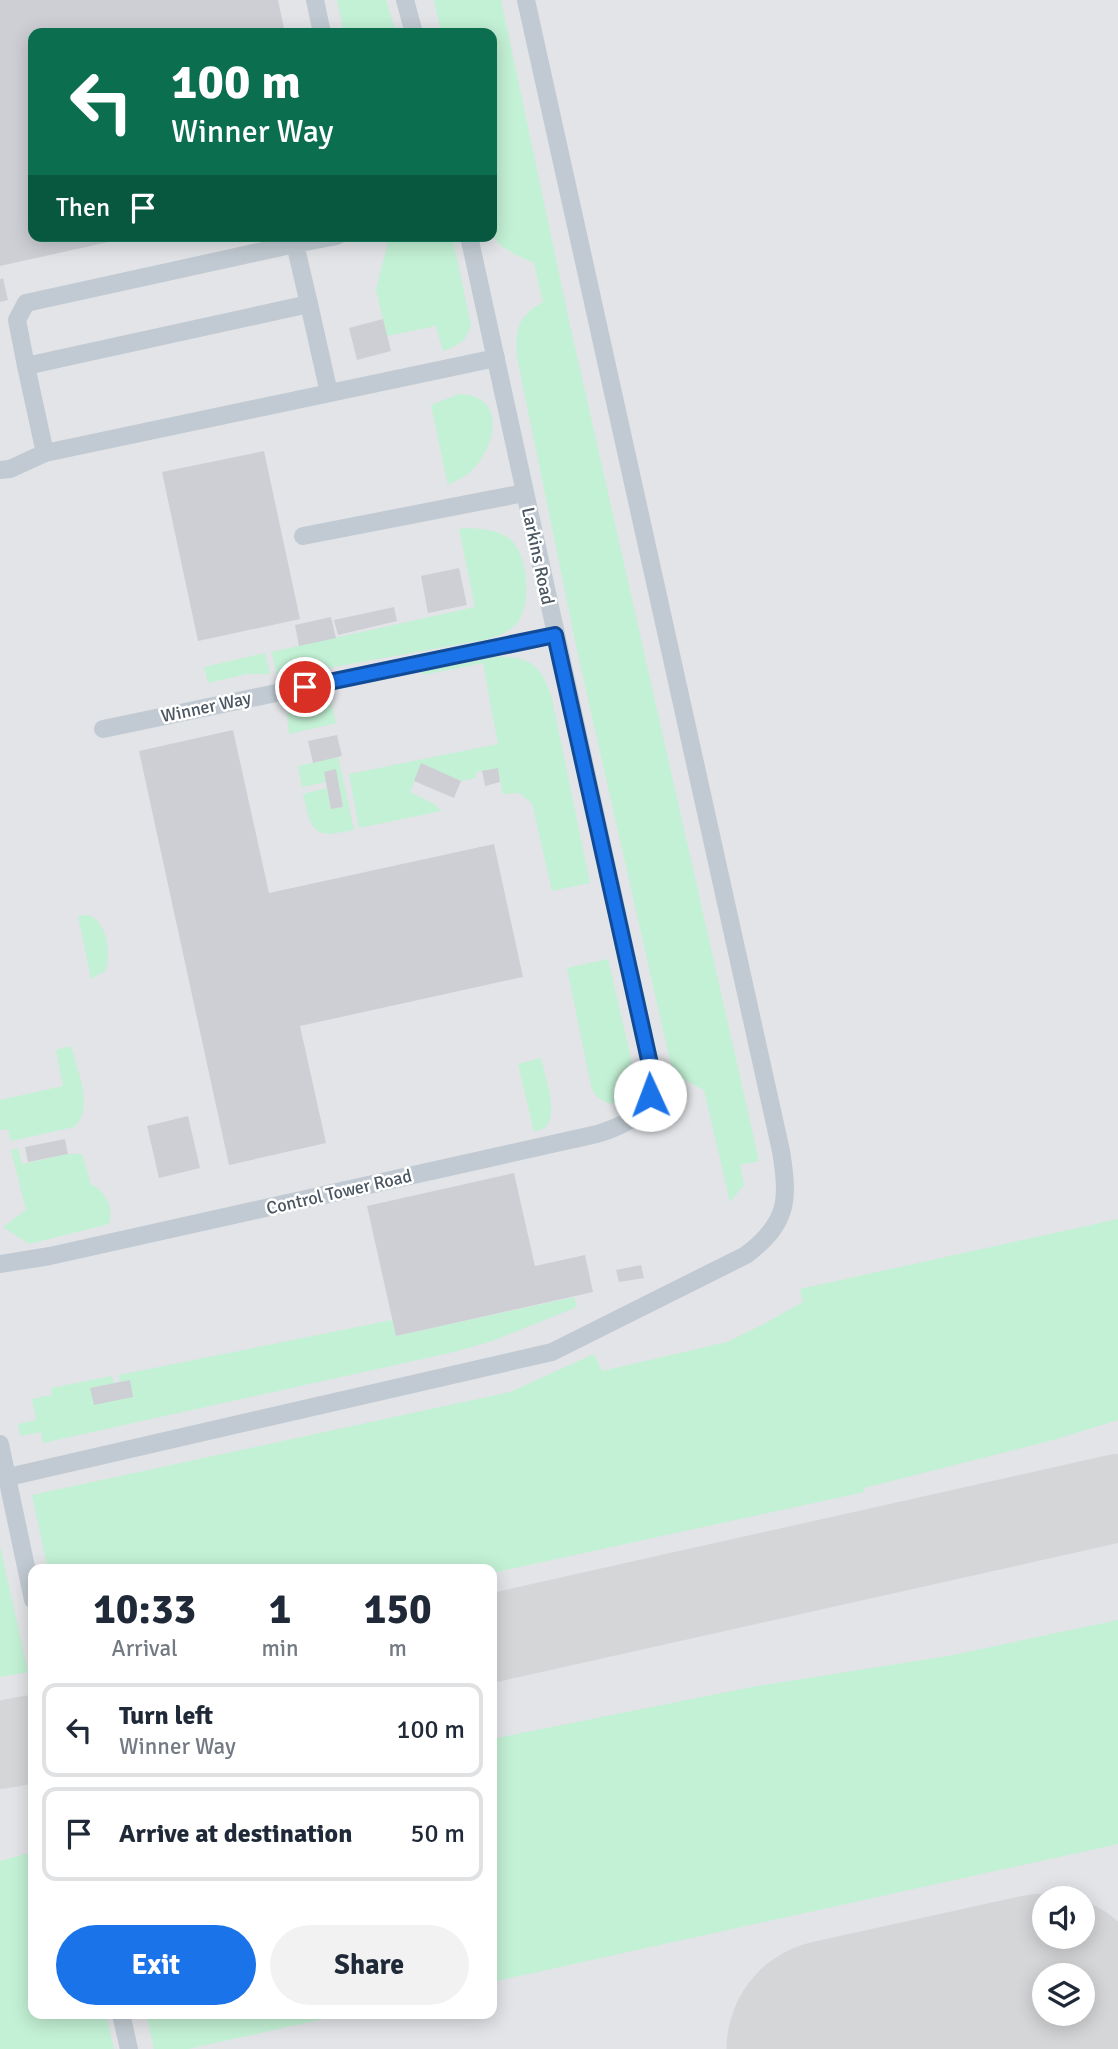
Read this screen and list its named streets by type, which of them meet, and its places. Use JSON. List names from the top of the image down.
{
  "streets": {
    "lane": ["Larkins Road", "Winner Way", "Control Tower Road"]
  },
  "crossings": [
    ["Larkins Road", "Winner Way"],
    ["Larkins Road", "Control Tower Road"]
  ],
  "page": {
    "turn": ["100 m", "Winner Way"],
    "then": "Then",
    "eta": [
      "10:33",
      "Arrival",
      "1",
      "min",
      "150",
      "m"
    ],
    "list": [
      {
        "name": "Turn left",
        "note": "Winner Way",
        "value": "100 m"
      },
      {
        "name": "Arrive at destination",
        "value": "50 m"
      }
    ],
    "buttons": ["Exit", "Share"]
  }
}
